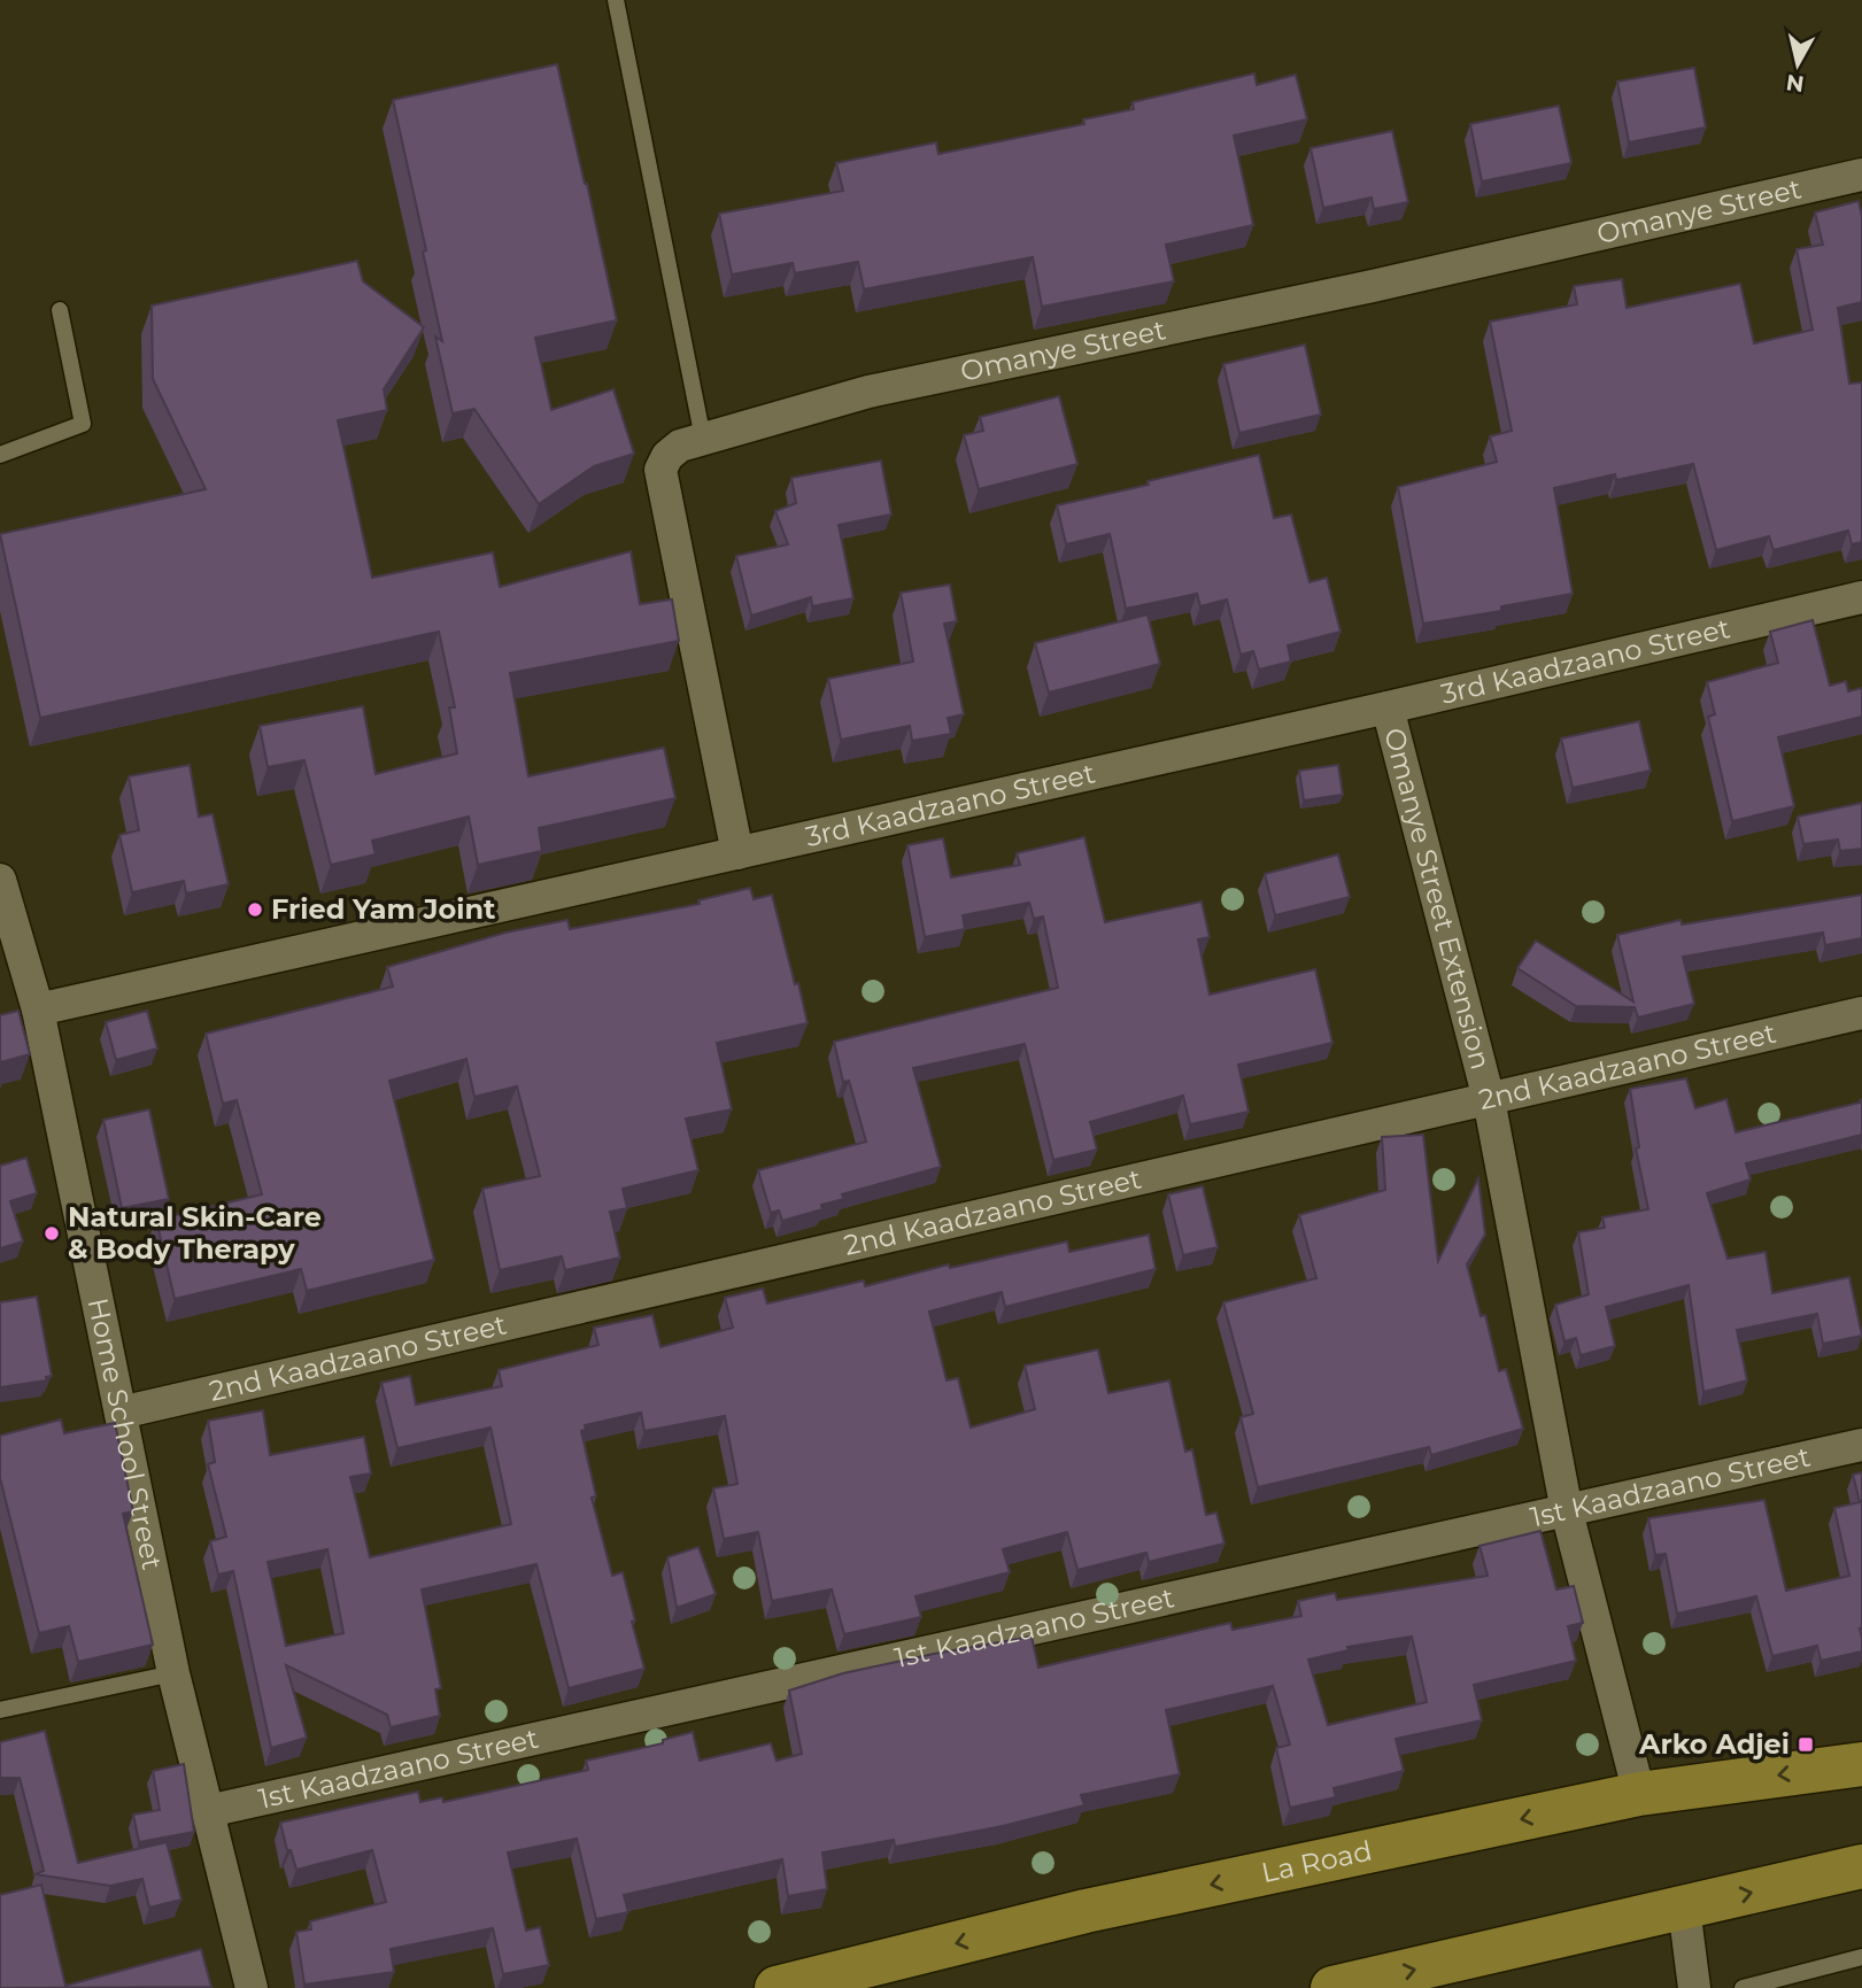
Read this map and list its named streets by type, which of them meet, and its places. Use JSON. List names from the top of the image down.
{
  "streets": {
    "main road": ["La Road"],
    "street": [
      "Omanye Street",
      "3rd Kaadzaano Street",
      "Omanye Street Extension",
      "2nd Kaadzaano Street",
      "Home School Street",
      "1st Kaadzaano Street"
    ]
  },
  "crossings": [
    ["Omanye Street", "3rd Kaadzaano Street"],
    ["3rd Kaadzaano Street", "Omanye Street Extension"],
    ["3rd Kaadzaano Street", "Home School Street"],
    ["Omanye Street Extension", "2nd Kaadzaano Street"],
    ["Omanye Street Extension", "1st Kaadzaano Street"],
    ["Omanye Street Extension", "La Road"],
    ["2nd Kaadzaano Street", "Home School Street"],
    ["Home School Street", "1st Kaadzaano Street"]
  ],
  "places": {
    "other": ["Fried Yam Joint", "Natural Skin-Care & Body Therapy"],
    "transit": ["Arko Adjei"]
  },
  "north": "bottom"
}
